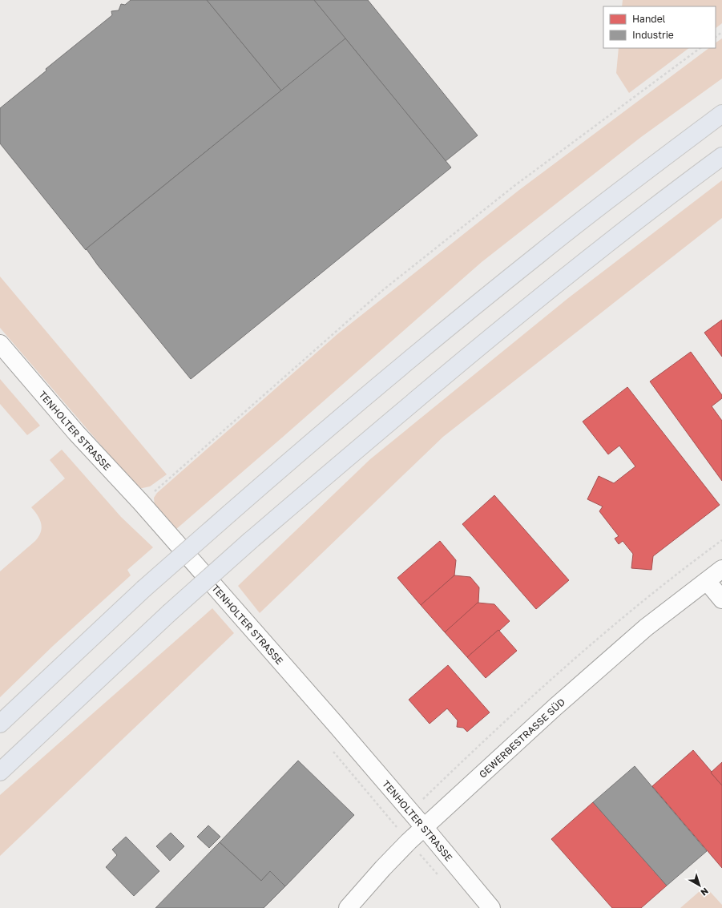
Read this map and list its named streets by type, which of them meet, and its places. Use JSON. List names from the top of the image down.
{
  "streets": {
    "street": ["TENHOLTER STRASSE", "GEWERBESTRASSE SÜD"]
  },
  "crossings": [
    ["TENHOLTER STRASSE", "GEWERBESTRASSE SÜD"]
  ],
  "legend": ["Handel", "Industrie"],
  "north": "bottom right"
}
